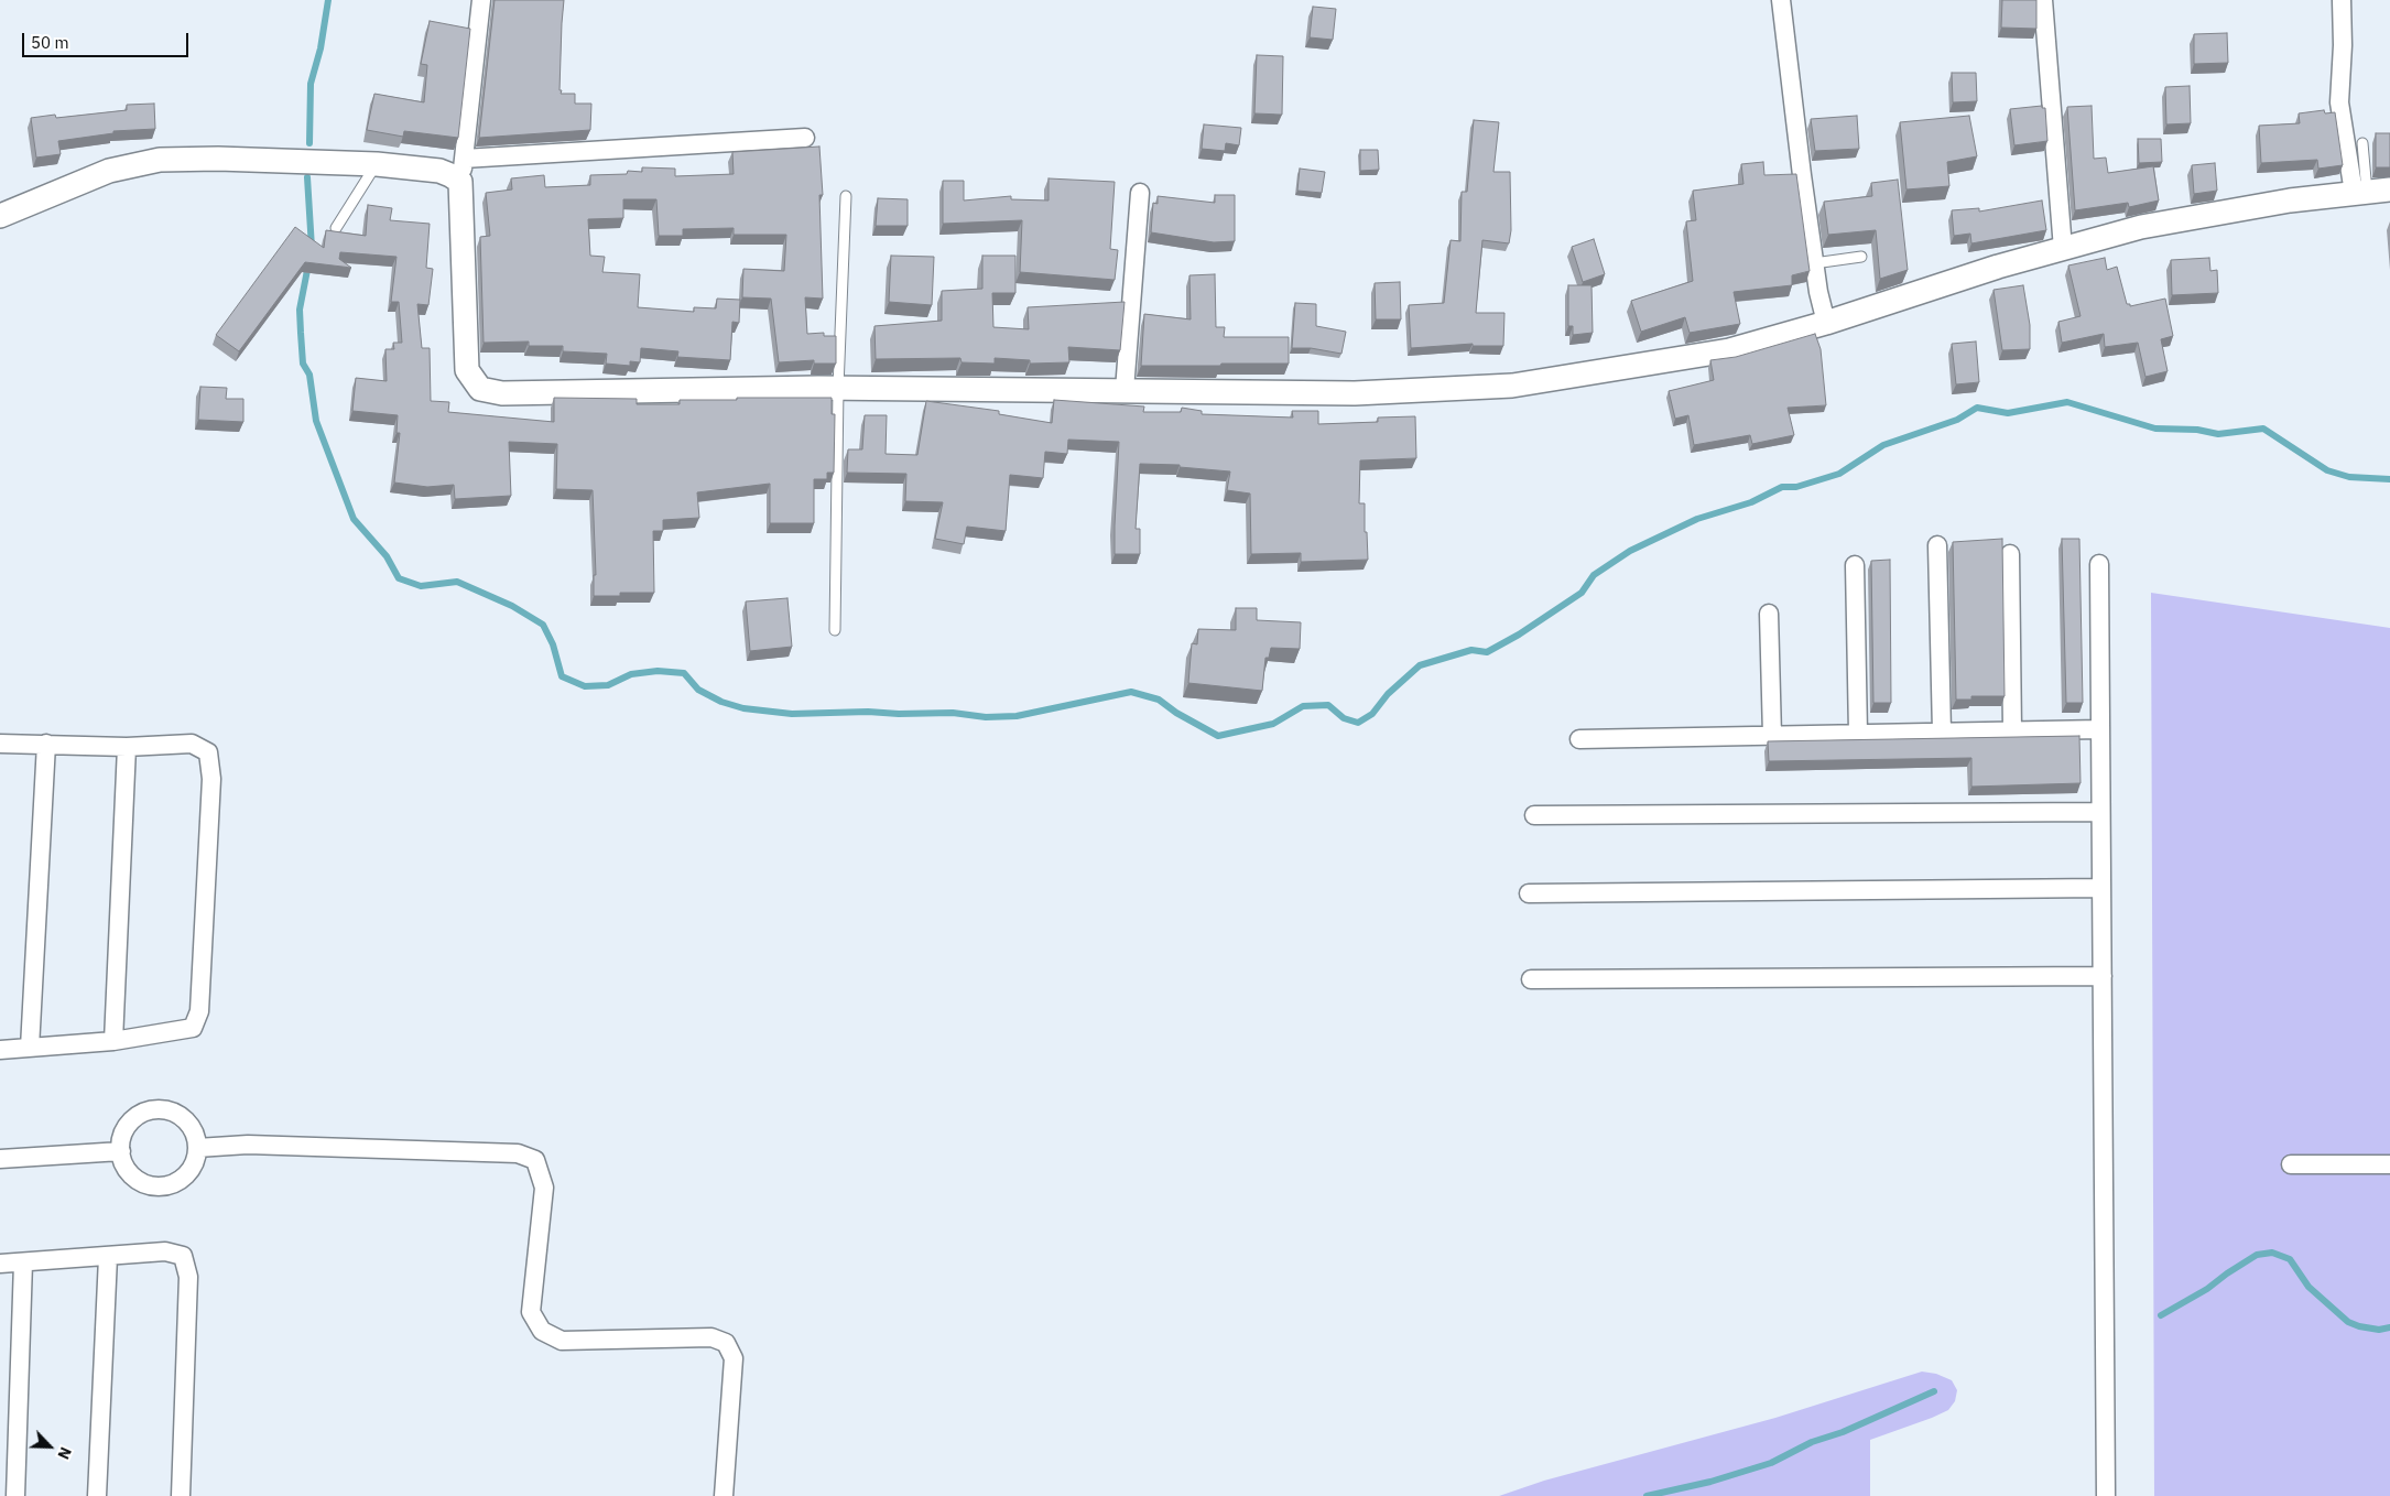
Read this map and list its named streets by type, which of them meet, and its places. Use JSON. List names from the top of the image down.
{
  "scale_bar": "50 m",
  "north": "bottom right"
}
